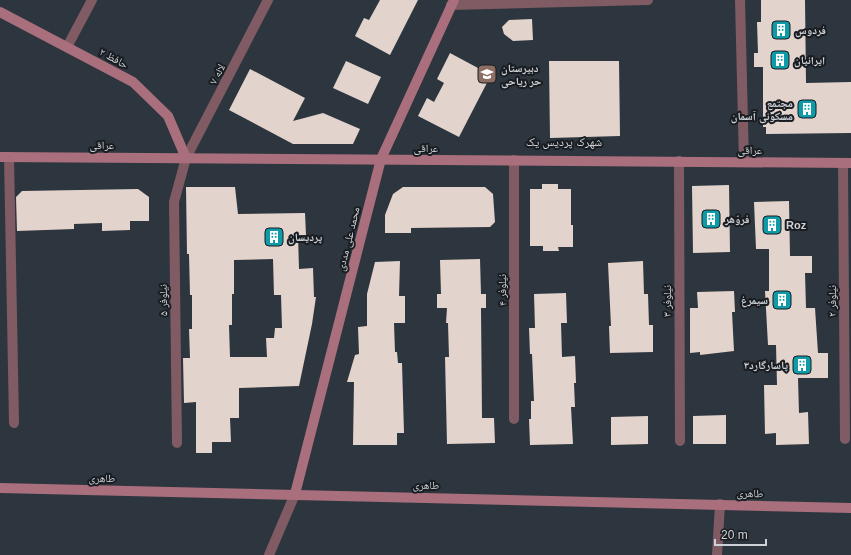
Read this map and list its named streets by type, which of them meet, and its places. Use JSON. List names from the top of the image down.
{
  "streets": {
    "street": [
      "حافظ ۲",
      "لاله ۷",
      "عراقی",
      "محمد علی مددی",
      "نیلوفر ۴",
      "نیلوفر ۵",
      "نیلوفر ۳",
      "نیلوفر ۲",
      "طاهری"
    ]
  },
  "crossings": [
    ["حافظ ۲", "لاله ۷"],
    ["حافظ ۲", "عراقی"],
    ["حافظ ۲", "نیلوفر ۵"],
    ["لاله ۷", "عراقی"],
    ["لاله ۷", "نیلوفر ۵"],
    ["عراقی", "محمد علی مددی"],
    ["عراقی", "نیلوفر ۴"],
    ["عراقی", "نیلوفر ۵"],
    ["عراقی", "نیلوفر ۳"],
    ["عراقی", "نیلوفر ۲"],
    ["محمد علی مددی", "طاهری"]
  ],
  "districts": ["شهرک پردیس یک"],
  "places": {
    "building": [
      "فردوس",
      "ایرانیان",
      "مجتمع مسکونی آسمان",
      "فروّهر",
      "Roz",
      "پردیسان",
      "سیمرغ",
      "پاسارگارد۳"
    ],
    "school or university": ["دبیرستان حر ریاحی"]
  },
  "scale_bar": "20 m"
}
